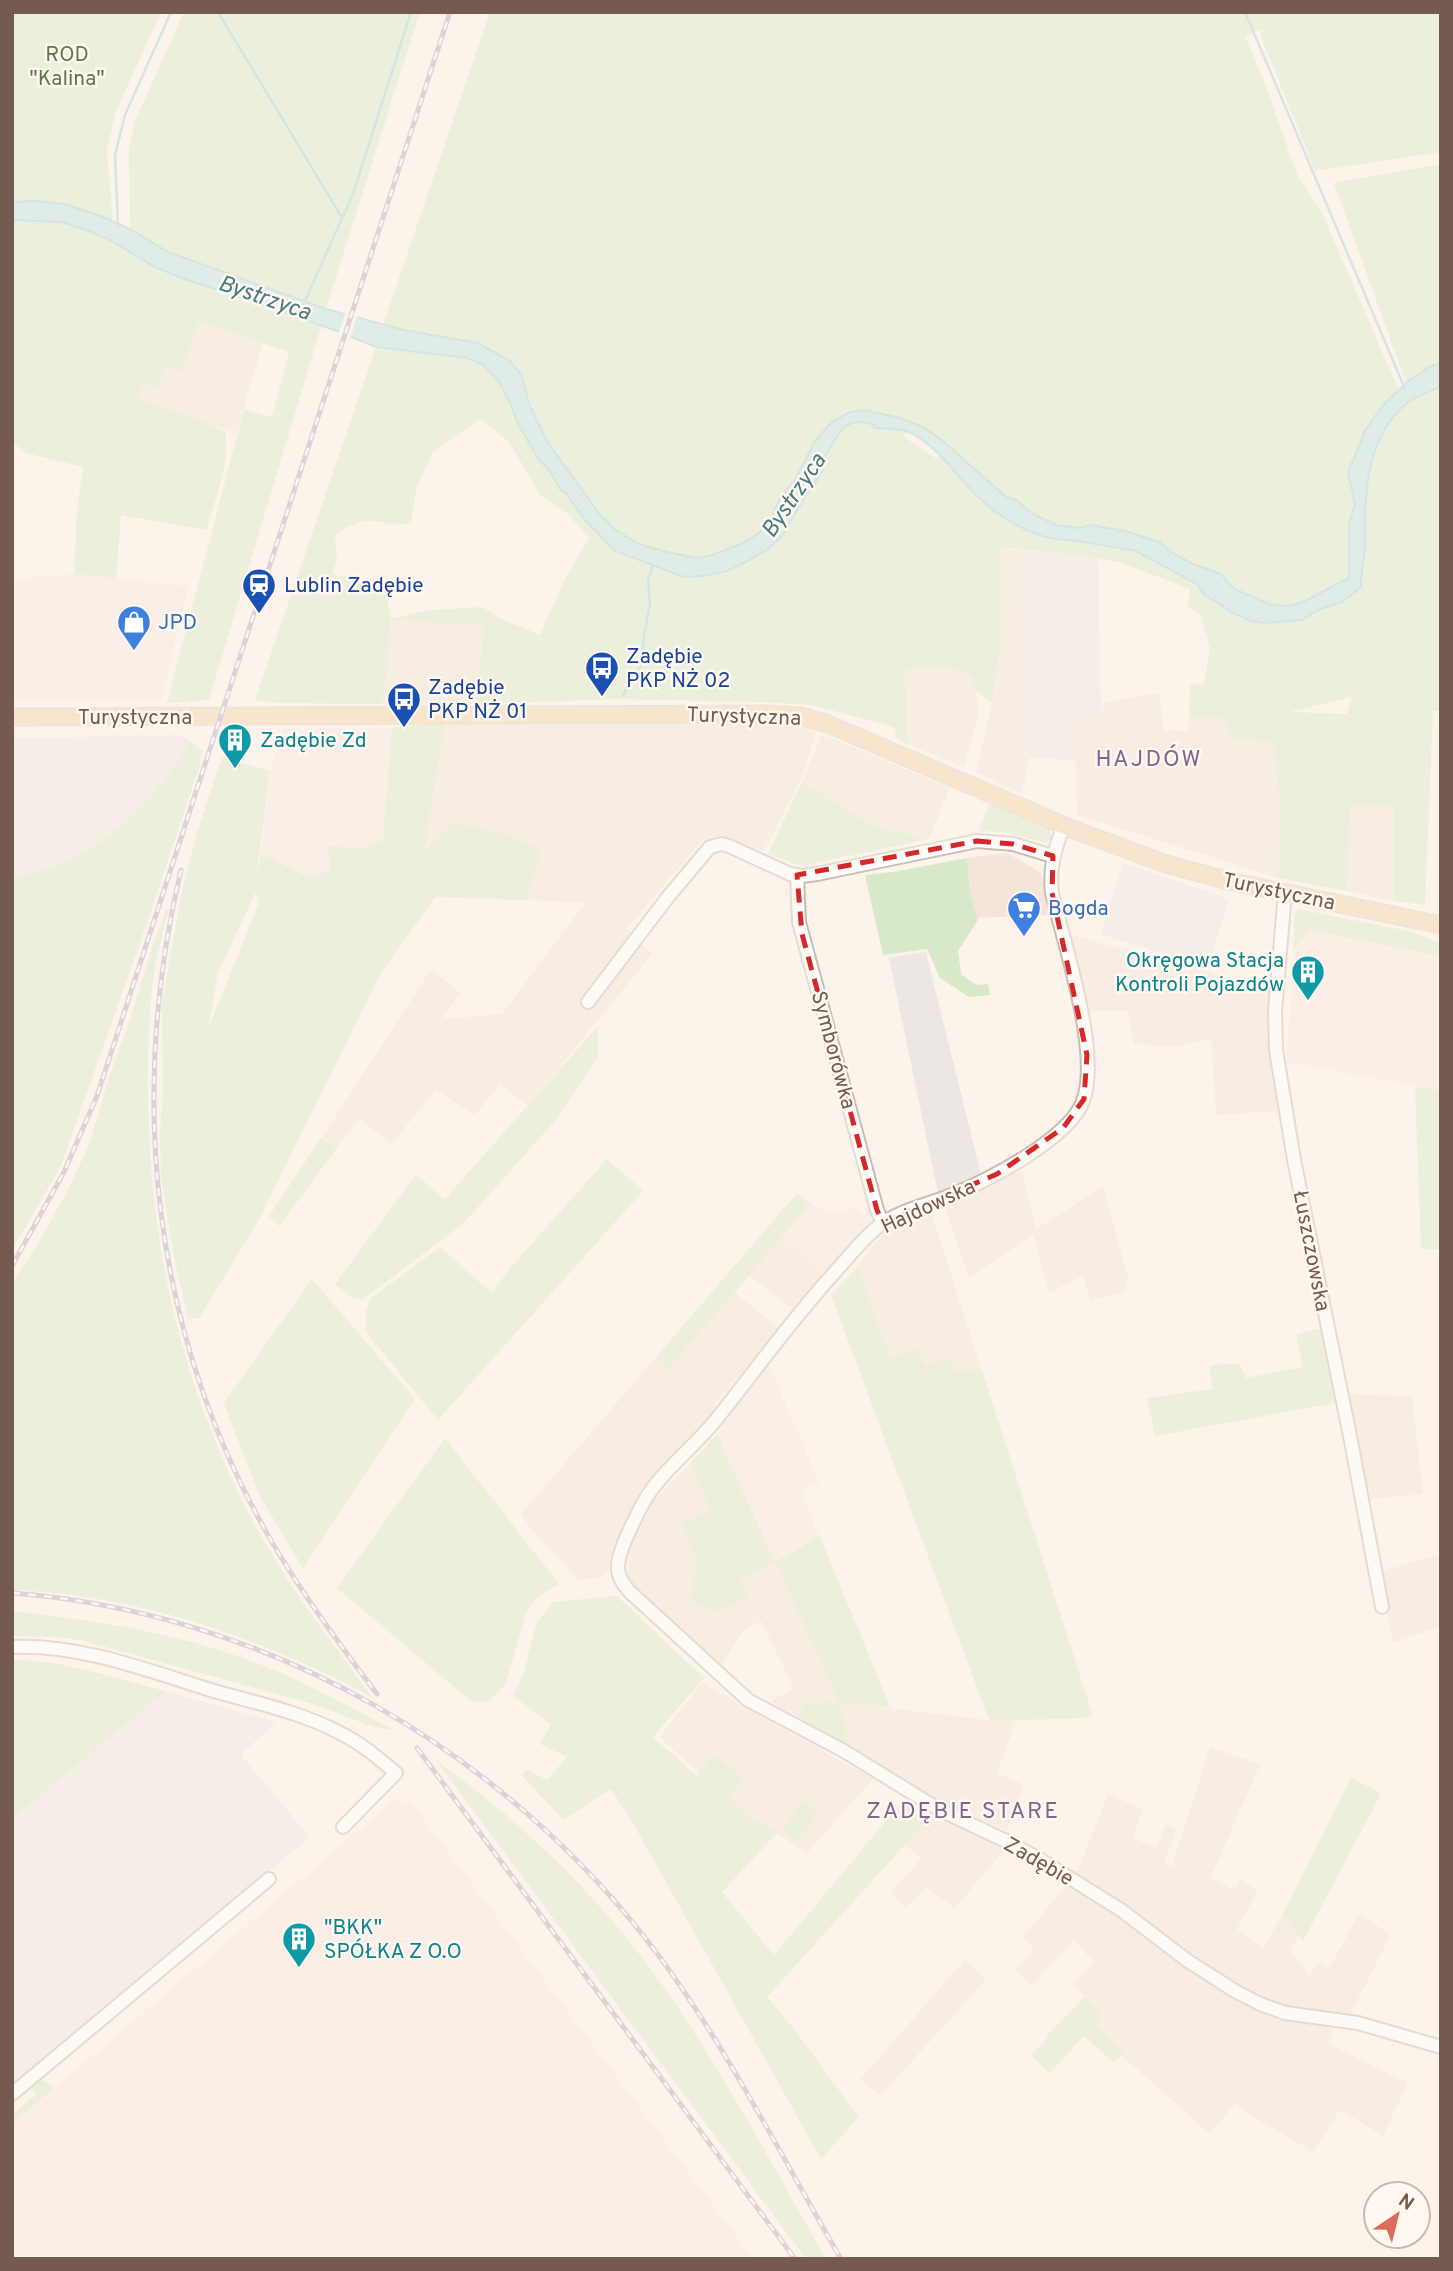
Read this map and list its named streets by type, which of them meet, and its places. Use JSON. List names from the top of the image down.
{
  "streets": {
    "main road": ["Turystyczna"],
    "street": [
      "Symborówka",
      "Hajdowska",
      "Łuszczowska",
      "Zadębie"
    ]
  },
  "crossings": [
    ["Turystyczna", "Hajdowska"],
    ["Turystyczna", "Łuszczowska"],
    ["Symborówka", "Hajdowska"],
    ["Hajdowska", "Zadębie"]
  ],
  "districts": ["HAJDÓW", "ZADĘBIE STARE"],
  "water": ["Bystrzyca"],
  "parks": ["ROD \"Kalina\""],
  "places": {
    "station": ["Lublin Zadębie"],
    "shop": ["JPD"],
    "bus stop": ["Zadębie PKP NŻ 02", "Zadębie PKP NŻ 01"],
    "building": ["Zadębie Zd", "Okręgowa Stacja Kontroli Pojazdów", "\"BKK\" SPÓŁKA Z O.O"],
    "supermarket": ["Bogda"]
  },
  "north": "top right"
}
